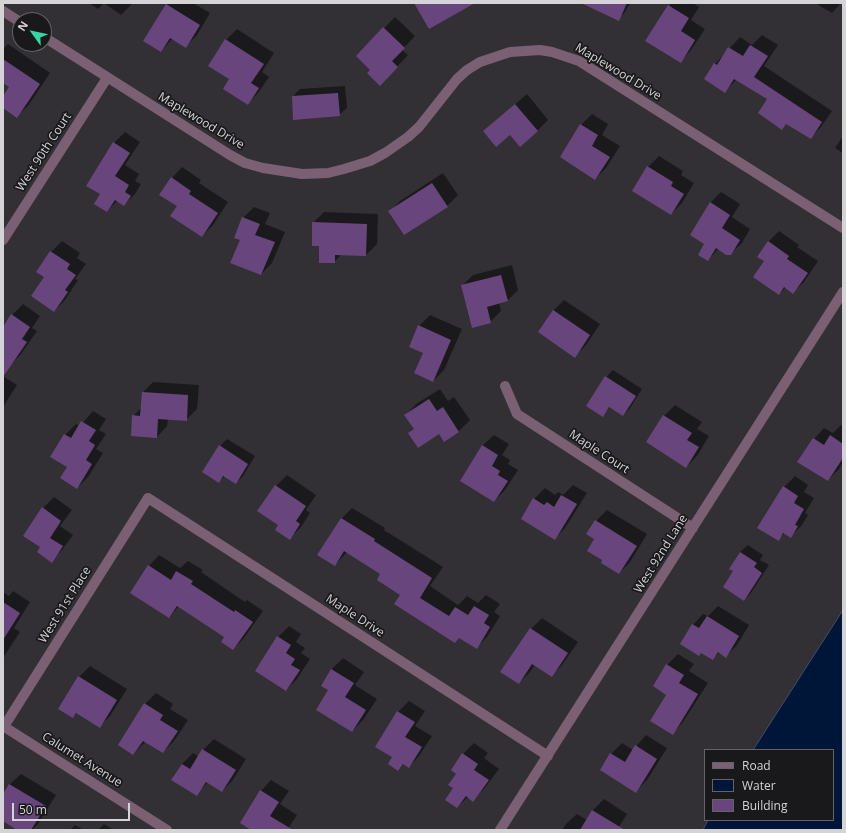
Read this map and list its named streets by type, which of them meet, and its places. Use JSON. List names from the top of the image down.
{
  "streets": {
    "street": [
      "Maplewood Drive",
      "West 90th Court",
      "Maple Court",
      "West 92nd Lane",
      "West 91st Place",
      "Maple Drive",
      "Calumet Avenue"
    ]
  },
  "crossings": [
    ["Maplewood Drive", "West 90th Court"],
    ["Maple Court", "West 92nd Lane"],
    ["West 92nd Lane", "Maple Drive"],
    ["West 91st Place", "Maple Drive"],
    ["West 91st Place", "Calumet Avenue"]
  ],
  "legend": ["Road", "Water", "Building"],
  "scale_bar": "50 m",
  "north": "top left"
}
